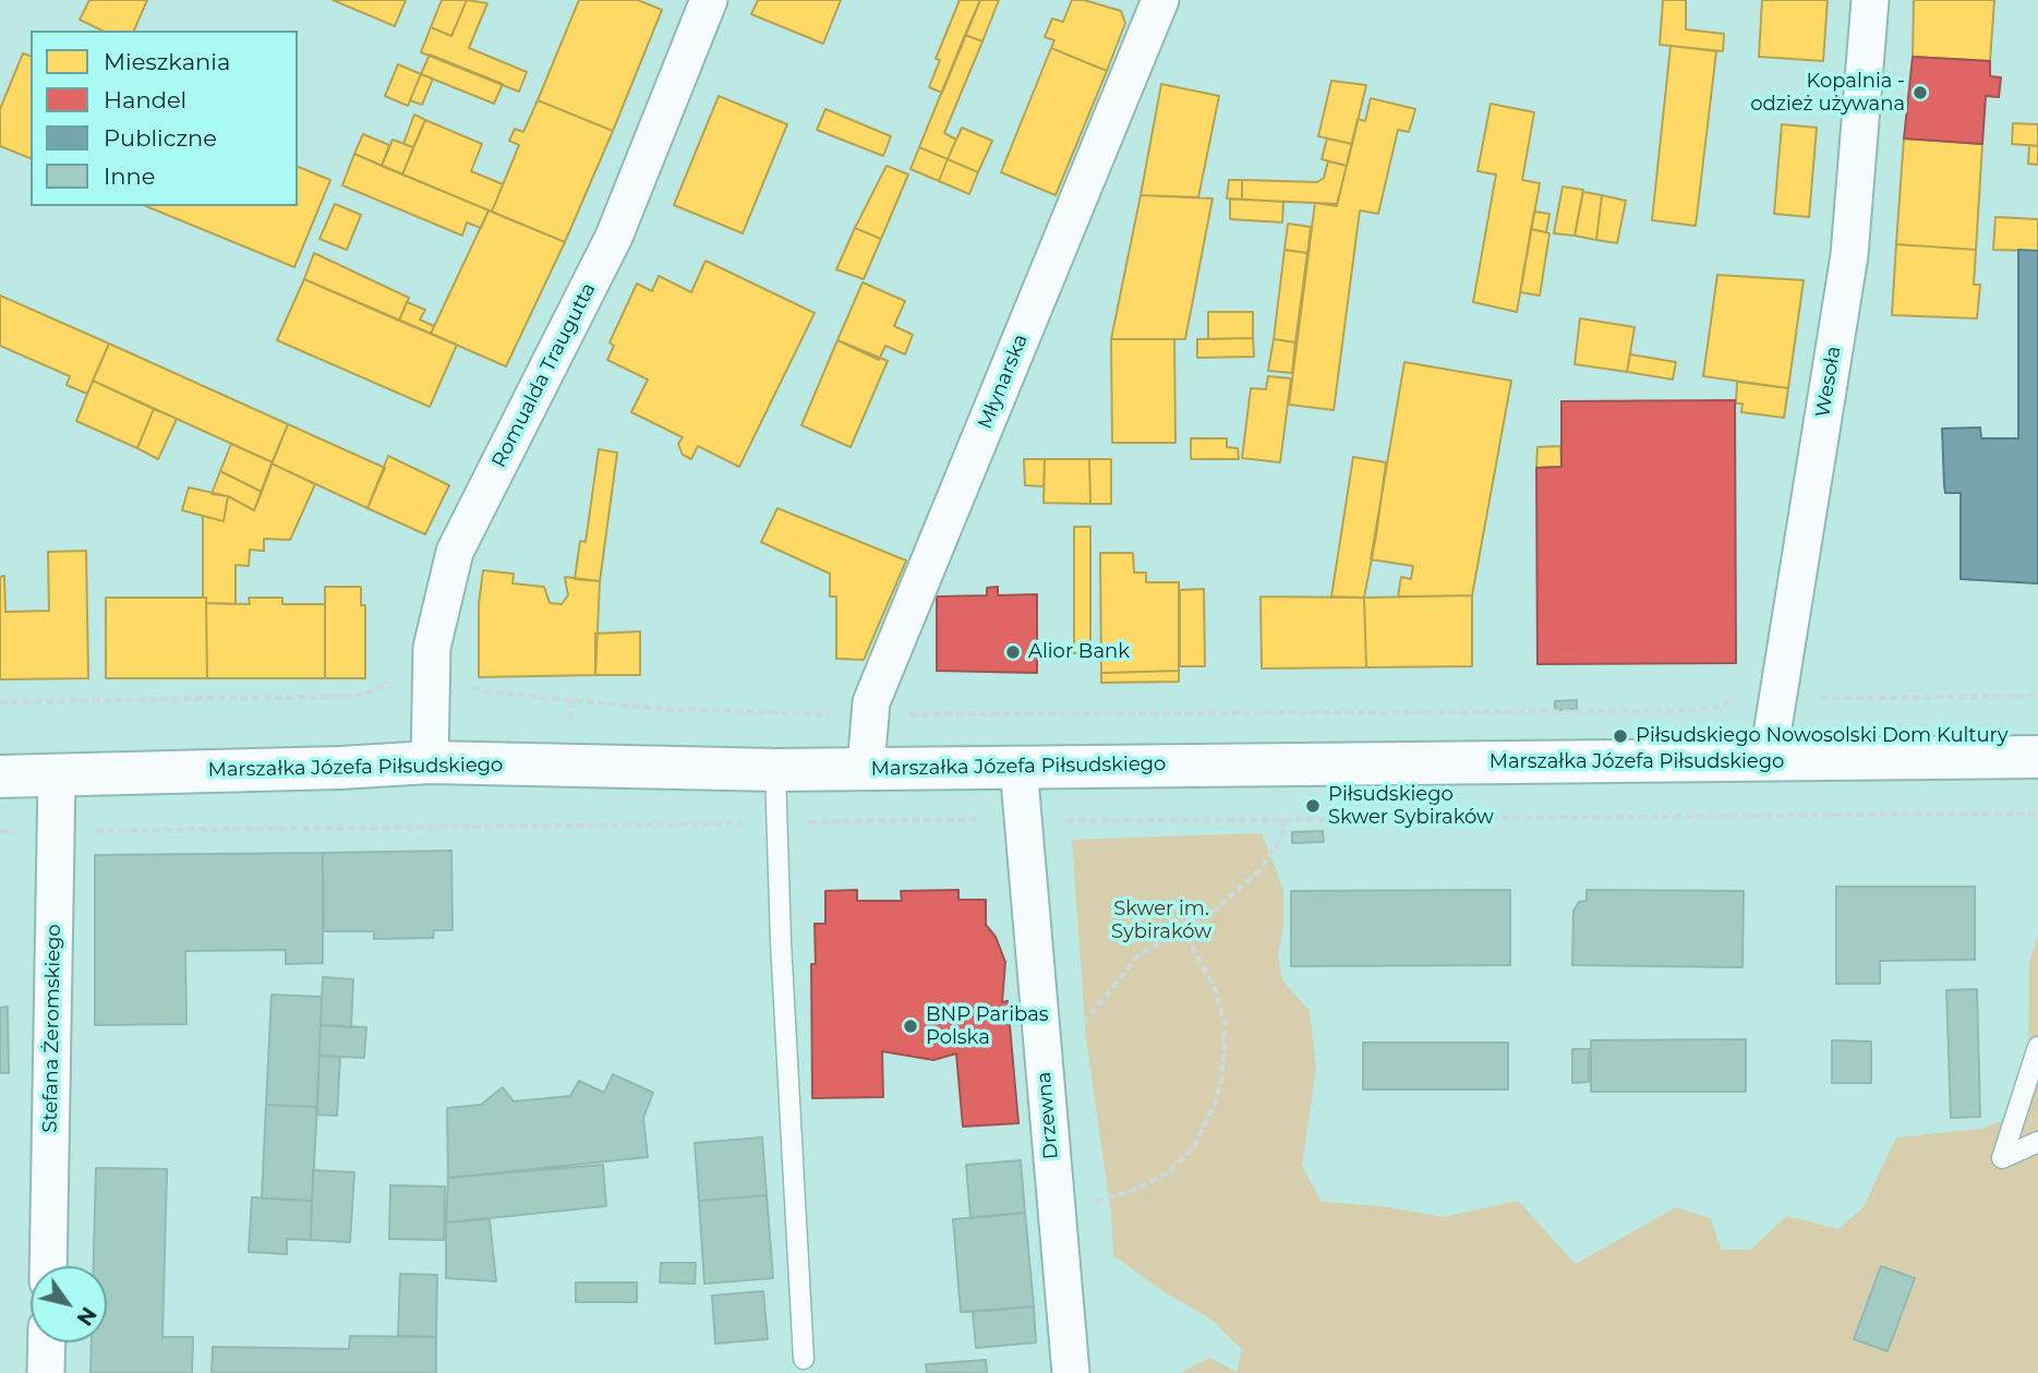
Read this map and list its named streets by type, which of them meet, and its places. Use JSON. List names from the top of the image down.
{
  "streets": {
    "street": [
      "Romualda Traugutta",
      "Młynarska",
      "Wesoła",
      "Marszałka Józefa Piłsudskiego",
      "Stefana Żeromskiego",
      "Drzewna"
    ]
  },
  "crossings": [
    ["Romualda Traugutta", "Marszałka Józefa Piłsudskiego"],
    ["Młynarska", "Marszałka Józefa Piłsudskiego"],
    ["Wesoła", "Marszałka Józefa Piłsudskiego"],
    ["Marszałka Józefa Piłsudskiego", "Stefana Żeromskiego"],
    ["Marszałka Józefa Piłsudskiego", "Drzewna"]
  ],
  "parks": ["Skwer im. Sybiraków"],
  "places": [
    "Kopalnia - odzież używana",
    "Alior Bank",
    "Piłsudskiego Nowosolski Dom Kultury",
    "Piłsudskiego Skwer Sybiraków",
    "BNP Paribas Polska"
  ],
  "legend": [
    "Mieszkania",
    "Handel",
    "Publiczne",
    "Inne"
  ],
  "north": "bottom right"
}
